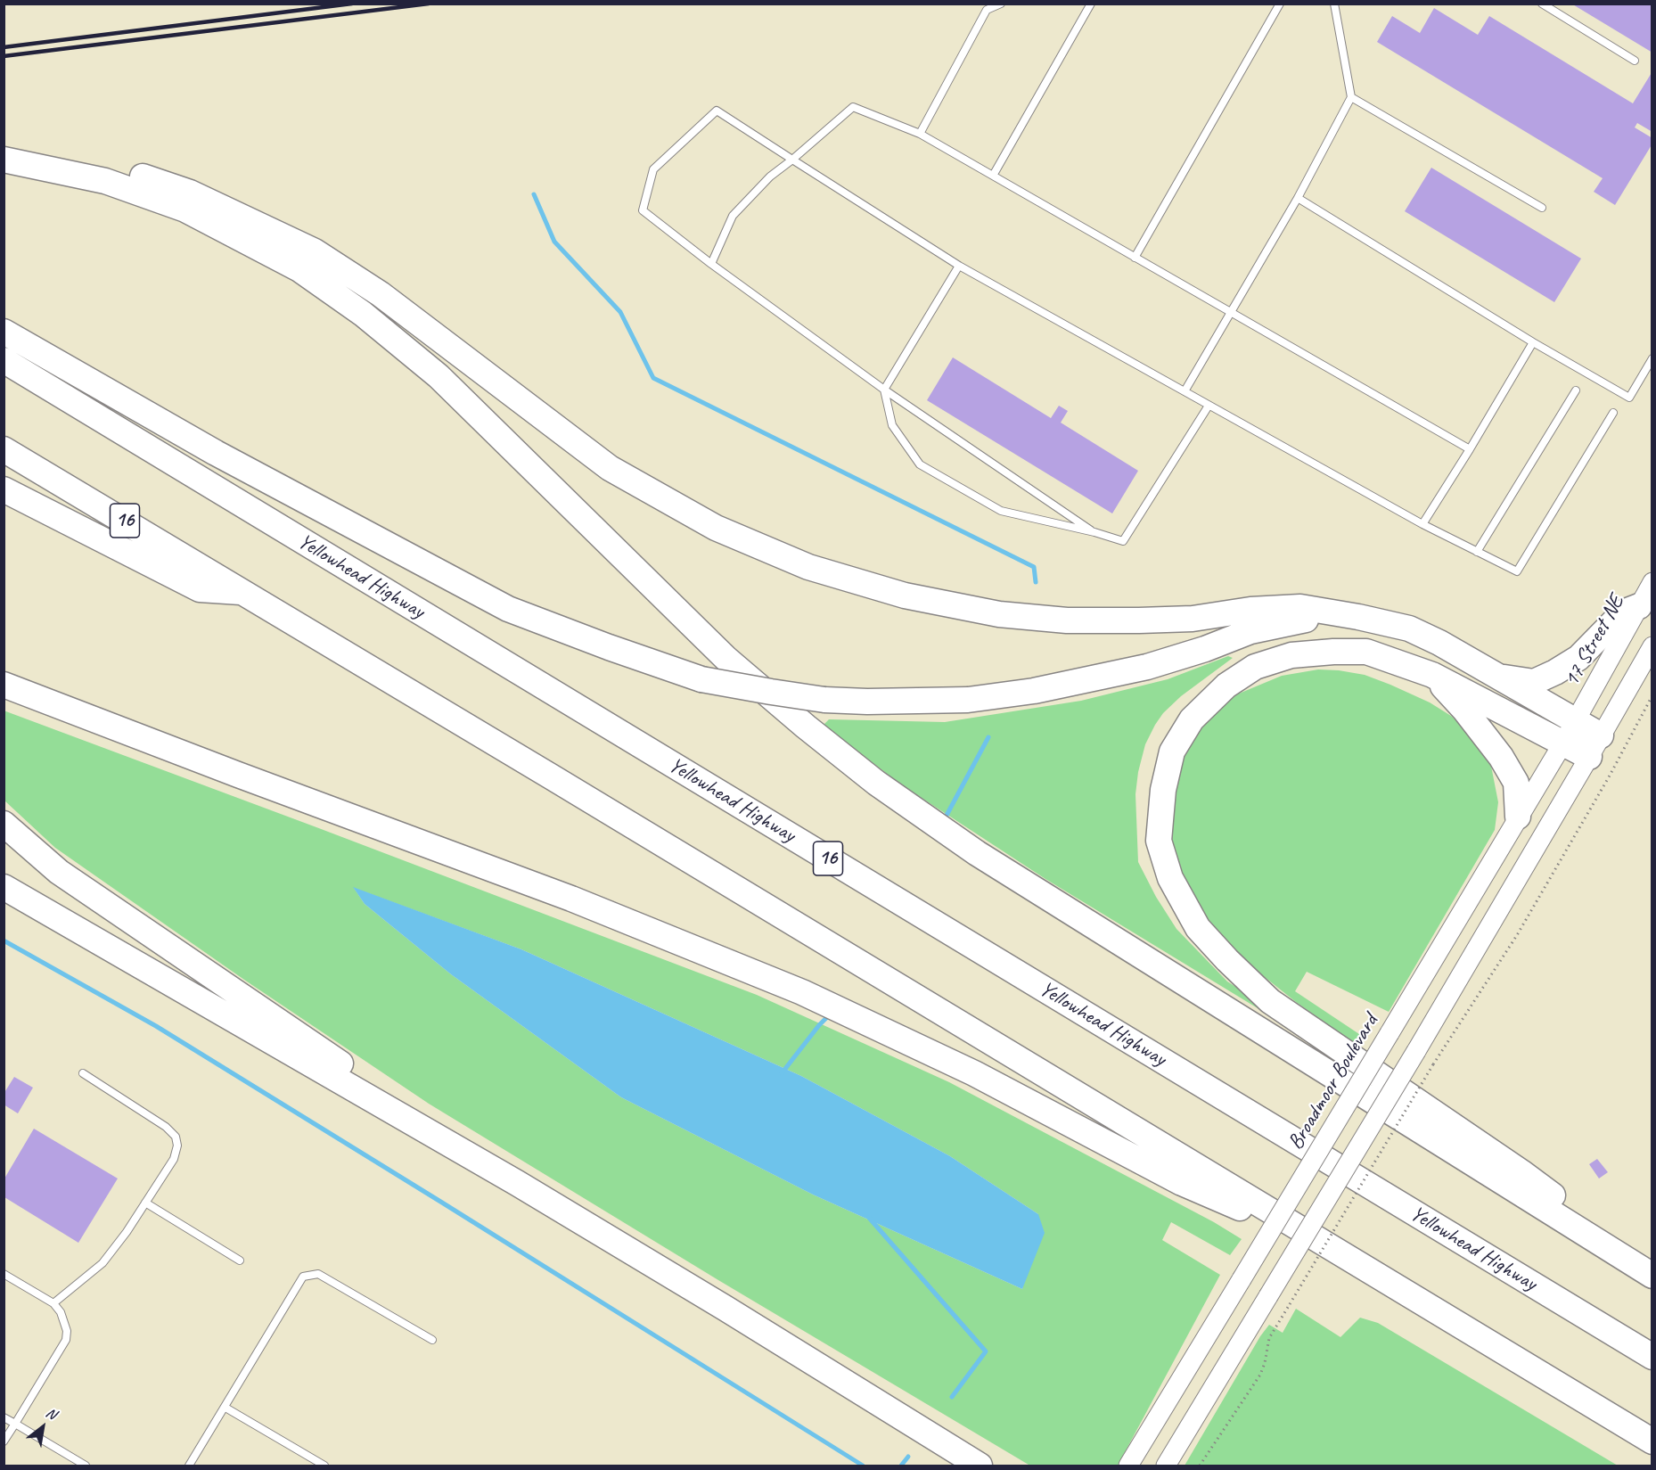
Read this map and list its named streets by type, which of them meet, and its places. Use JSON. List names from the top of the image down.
{
  "streets": {
    "highway": ["16", "Yellowhead Highway"],
    "main road": ["17 Street NE", "Broadmoor Boulevard"]
  },
  "crossings": [
    ["17 Street NE", "Broadmoor Boulevard"]
  ],
  "north": "top right"
}
